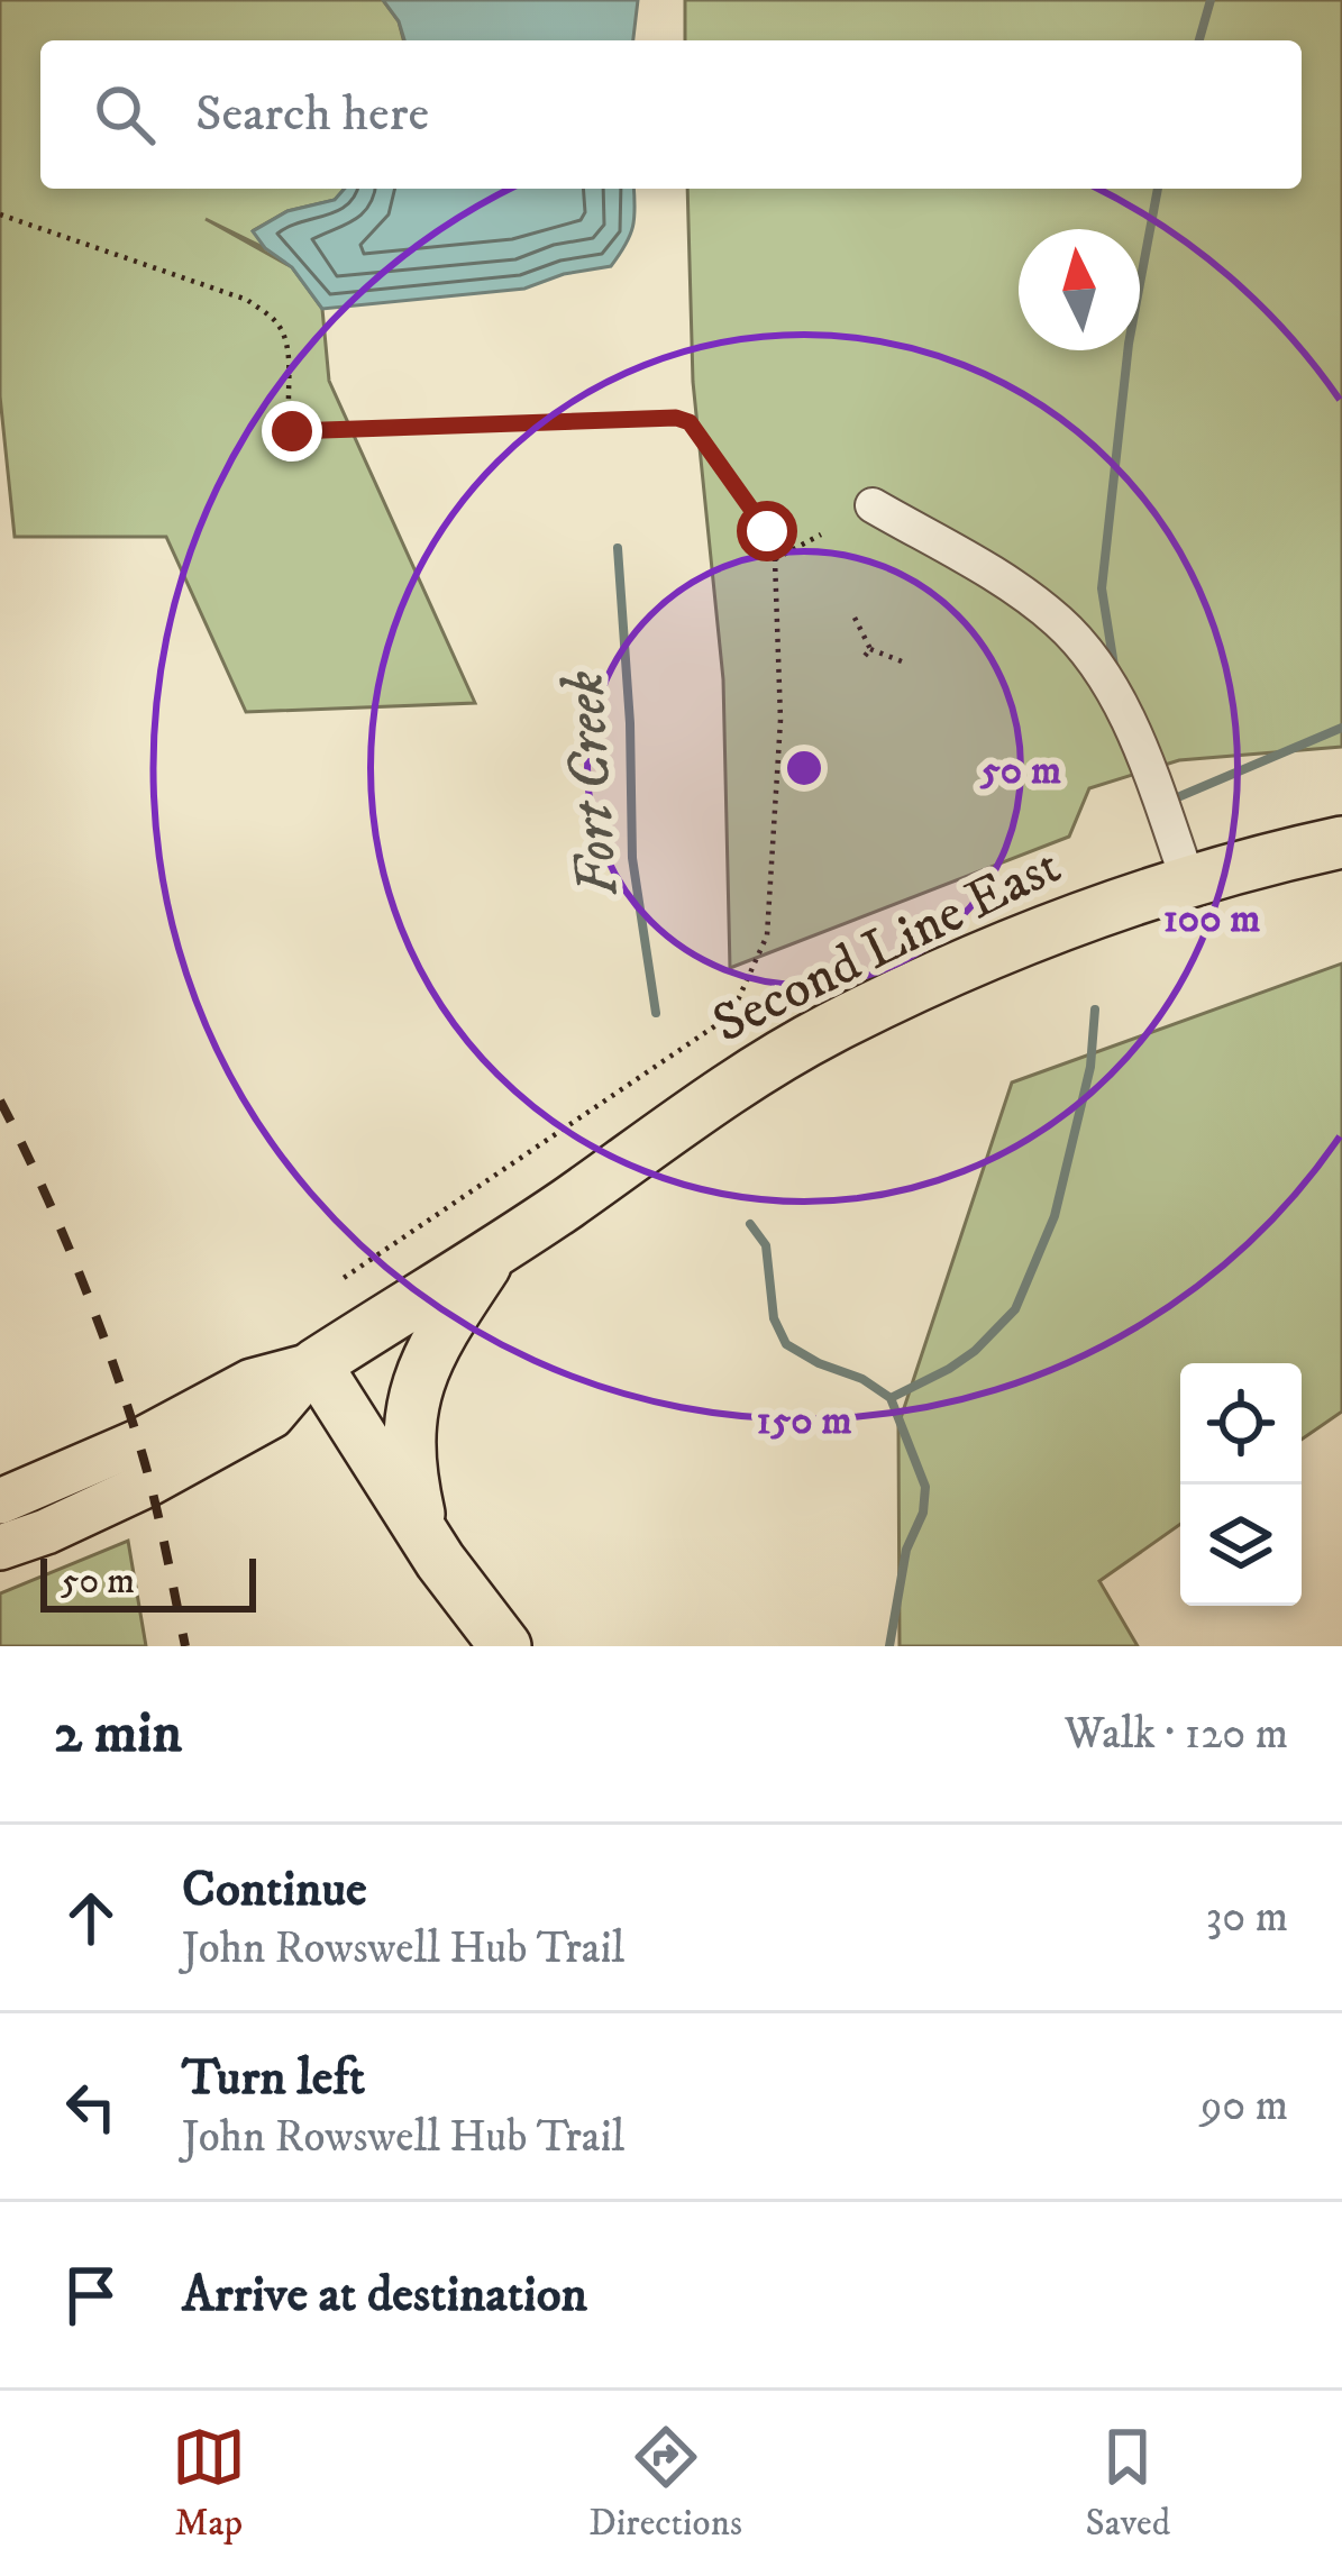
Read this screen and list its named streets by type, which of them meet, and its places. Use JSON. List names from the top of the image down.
{
  "streets": {
    "highway": ["Second Line East"]
  },
  "water": ["Fort Creek"],
  "scale_bar": "50 m",
  "north": "top",
  "page": {
    "search": "Search here",
    "scale": "50 m",
    "heading": ["2 min", "Walk · 120 m"],
    "list": [
      ["Continue", "John Rowswell Hub Trail", "30 m"],
      ["Turn left", "John Rowswell Hub Trail", "90 m"],
      "Arrive at destination"
    ],
    "nav": ["Map", "Directions", "Saved"]
  },
  "rings": ["50 m", "100 m", "150 m"]
}
